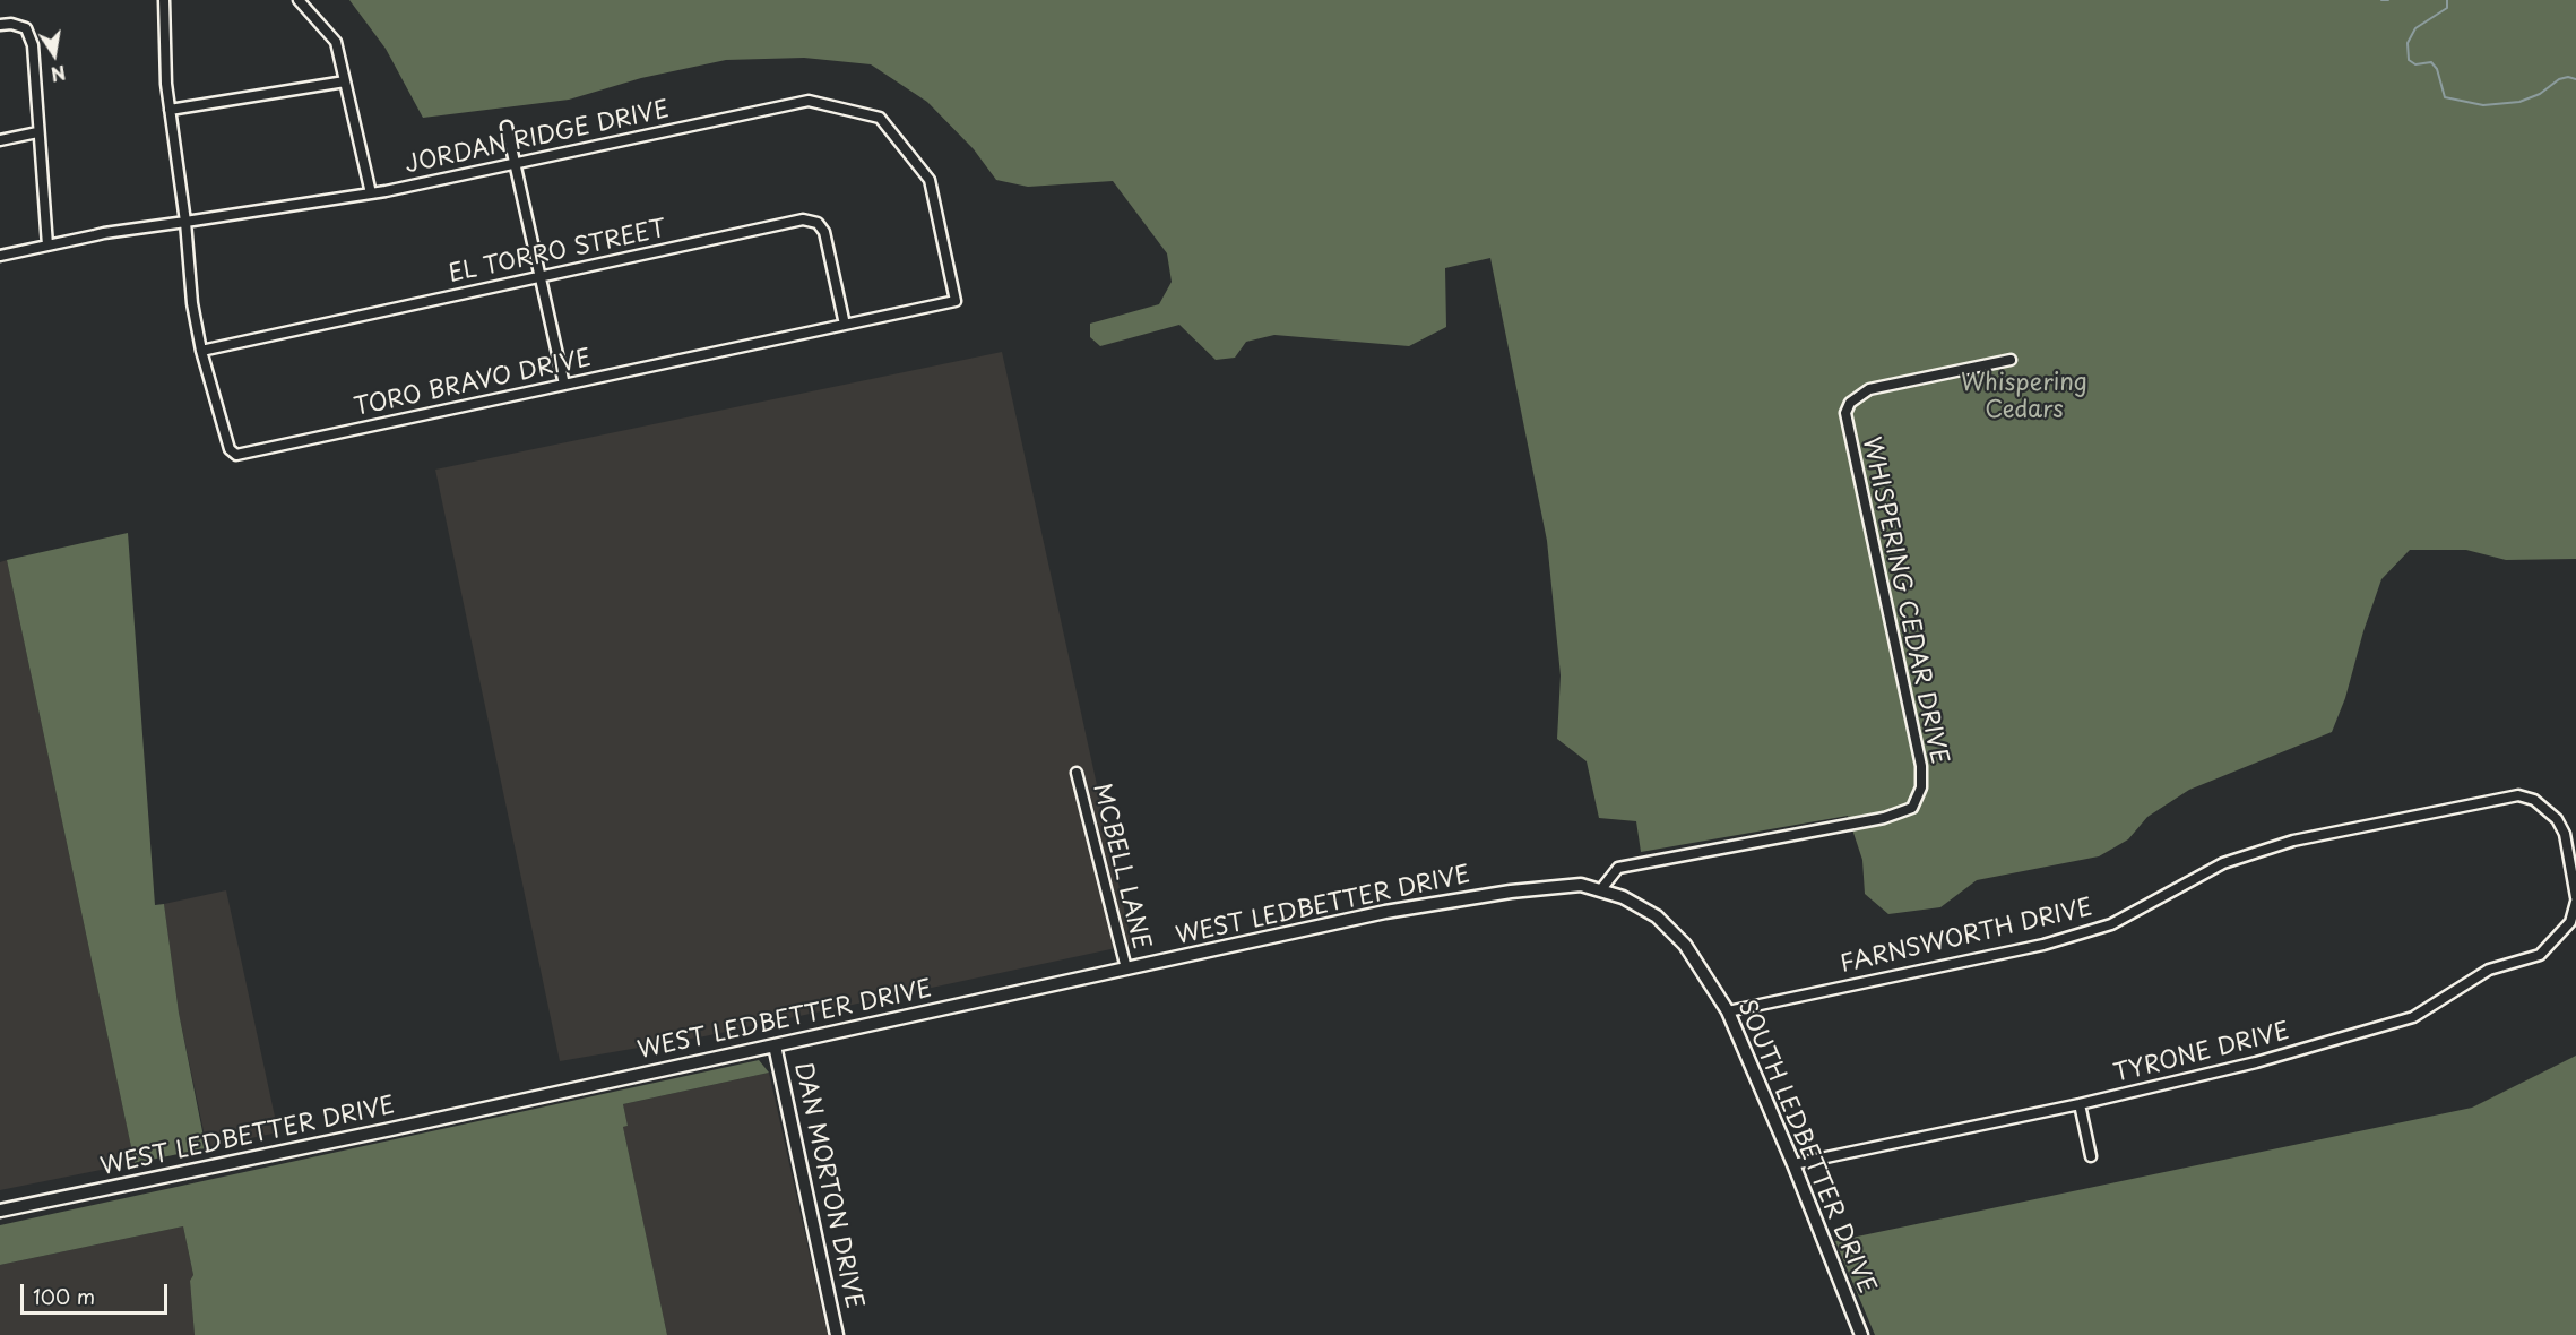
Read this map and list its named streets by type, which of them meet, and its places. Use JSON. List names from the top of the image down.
{
  "streets": {
    "street": [
      "JORDAN RIDGE DRIVE",
      "EL TORRO STREET",
      "TORO BRAVO DRIVE",
      "WHISPERING CEDAR DRIVE",
      "MCBELL LANE",
      "WEST LEDBETTER DRIVE",
      "FARNSWORTH DRIVE",
      "TYRONE DRIVE",
      "SOUTH LEDBETTER DRIVE",
      "DAN MORTON DRIVE"
    ]
  },
  "crossings": [
    ["JORDAN RIDGE DRIVE", "TORO BRAVO DRIVE"],
    ["EL TORRO STREET", "TORO BRAVO DRIVE"],
    ["WHISPERING CEDAR DRIVE", "SOUTH LEDBETTER DRIVE"],
    ["MCBELL LANE", "WEST LEDBETTER DRIVE"],
    ["WEST LEDBETTER DRIVE", "SOUTH LEDBETTER DRIVE"],
    ["WEST LEDBETTER DRIVE", "DAN MORTON DRIVE"],
    ["FARNSWORTH DRIVE", "TYRONE DRIVE"],
    ["FARNSWORTH DRIVE", "SOUTH LEDBETTER DRIVE"],
    ["TYRONE DRIVE", "SOUTH LEDBETTER DRIVE"]
  ],
  "parks": ["Whispering Cedars"],
  "scale_bar": "100 m",
  "north": "bottom"
}
